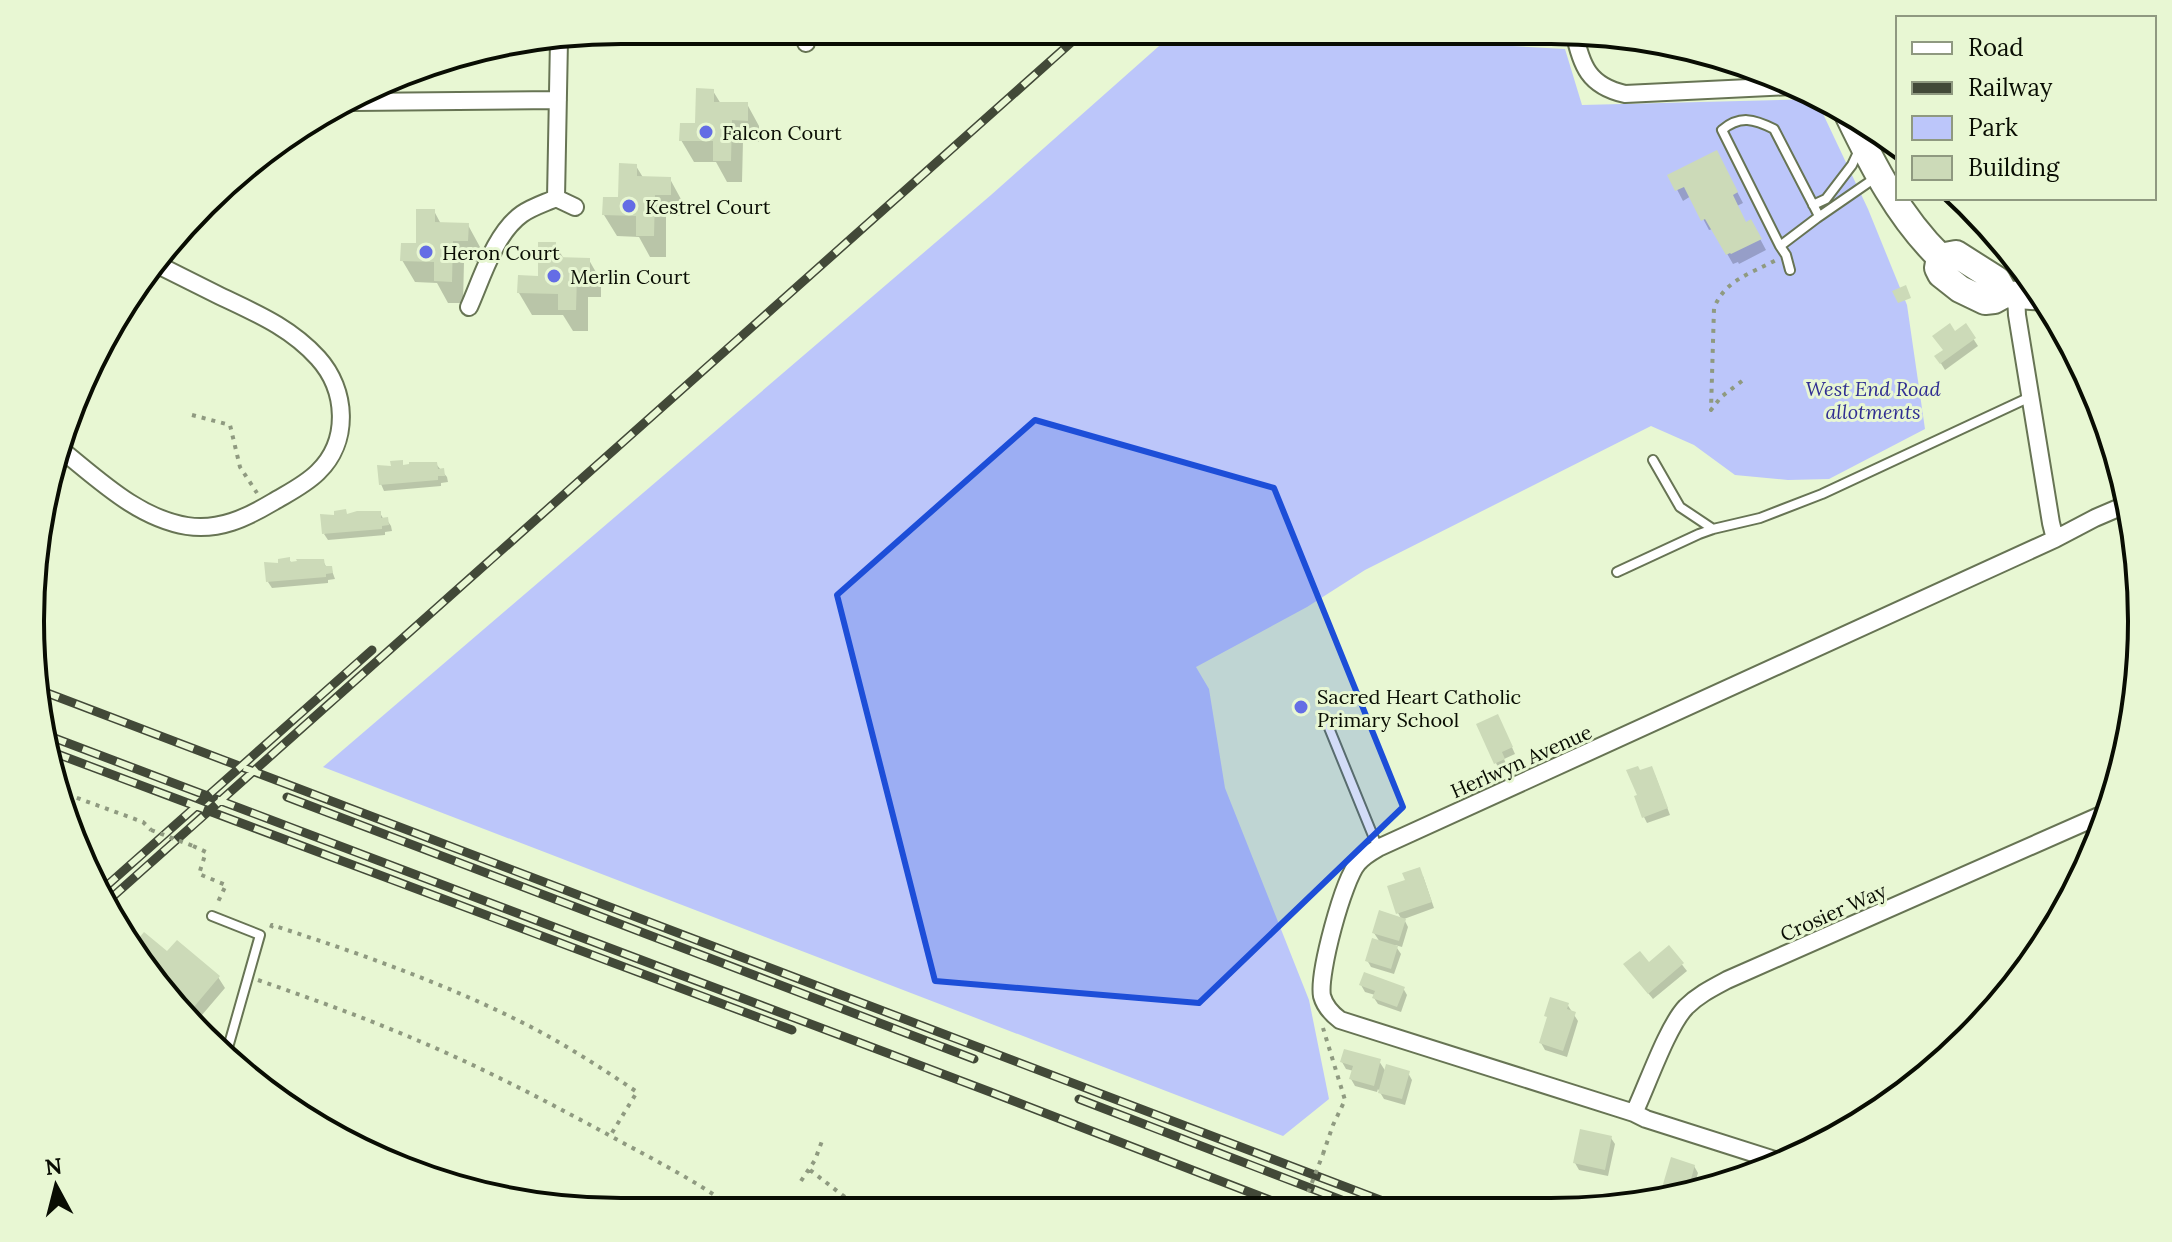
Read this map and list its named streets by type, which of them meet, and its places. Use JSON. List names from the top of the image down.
{
  "streets": {
    "street": ["Herlwyn Avenue", "Crosier Way"]
  },
  "parks": ["West End Road allotments"],
  "places": [
    "Falcon Court",
    "Kestrel Court",
    "Heron Court",
    "Merlin Court",
    "Sacred Heart Catholic Primary School"
  ],
  "legend": [
    "Road",
    "Railway",
    "Park",
    "Building"
  ],
  "north": "top"
}
